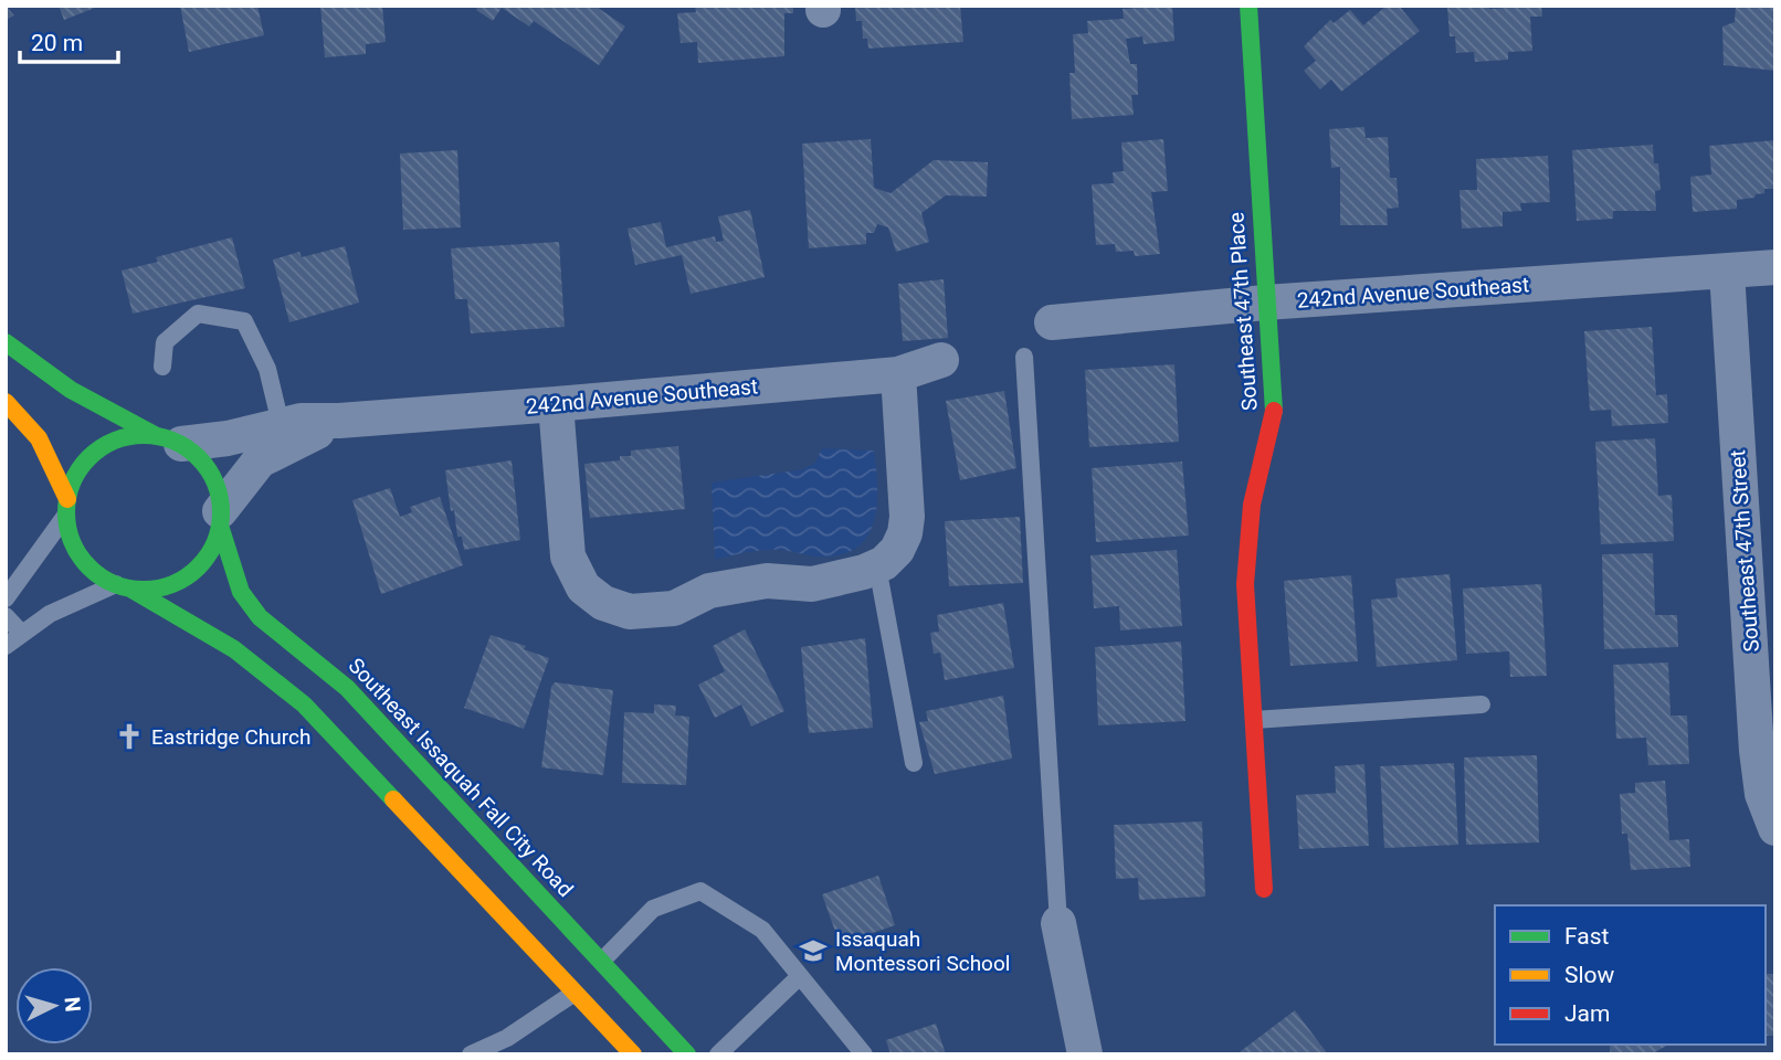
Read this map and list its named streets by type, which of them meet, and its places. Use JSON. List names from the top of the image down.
{
  "streets": {
    "street": [
      "242nd Avenue Southeast",
      "Southeast 47th Place",
      "Southeast 47th Street",
      "Southeast Issaquah Fall City Road"
    ]
  },
  "crossings": [
    ["242nd Avenue Southeast", "Southeast 47th Place"],
    ["242nd Avenue Southeast", "Southeast 47th Street"],
    ["242nd Avenue Southeast", "Southeast Issaquah Fall City Road"]
  ],
  "places": {
    "church": ["Eastridge Church"],
    "school or university": ["Issaquah Montessori School"]
  },
  "legend": ["Fast", "Slow", "Jam"],
  "scale_bar": "20 m",
  "north": "right"
}
